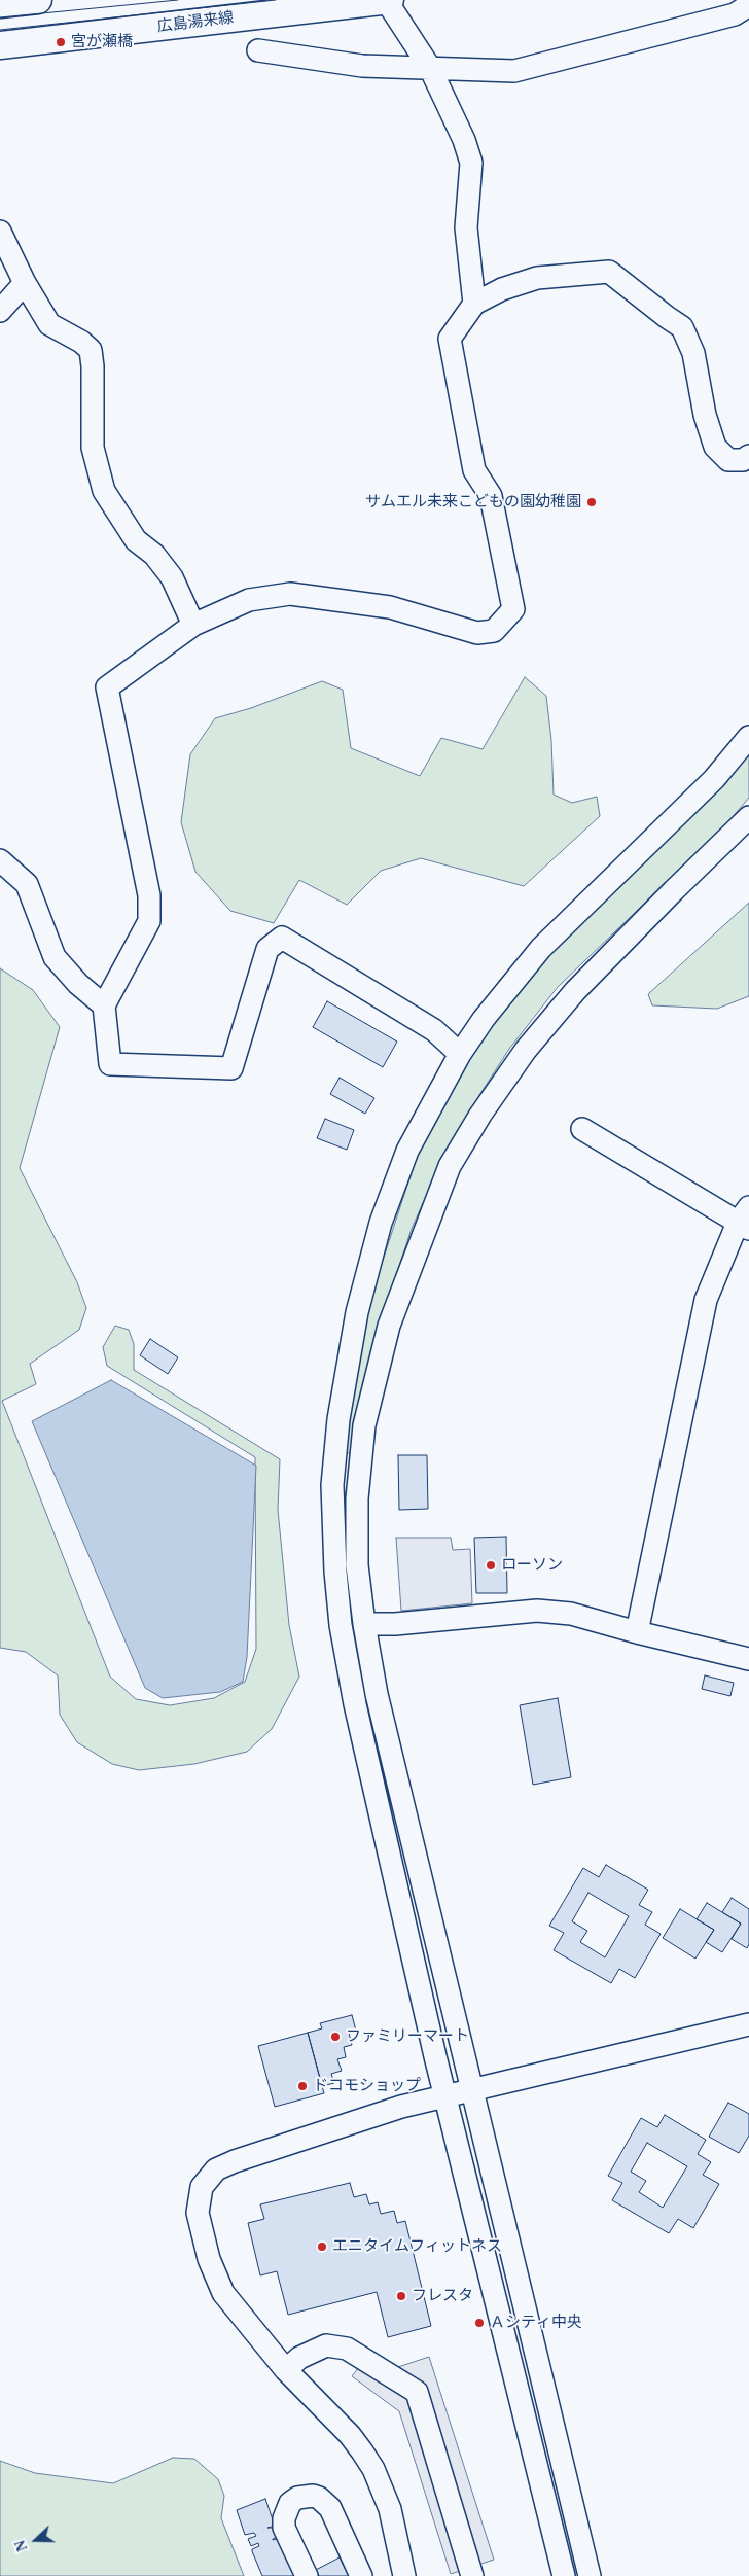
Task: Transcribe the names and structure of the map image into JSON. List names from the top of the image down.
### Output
{
  "streets": {
    "main road": ["広島湯来線"]
  },
  "places": [
    "宮が瀬橋",
    "サムエル未来こどもの園幼稚園",
    "ローソン",
    "ファミリーマート",
    "ドコモショップ",
    "エニタイムフィットネス",
    "フレスタ",
    "Ａシティ中央"
  ],
  "north": "left"
}
